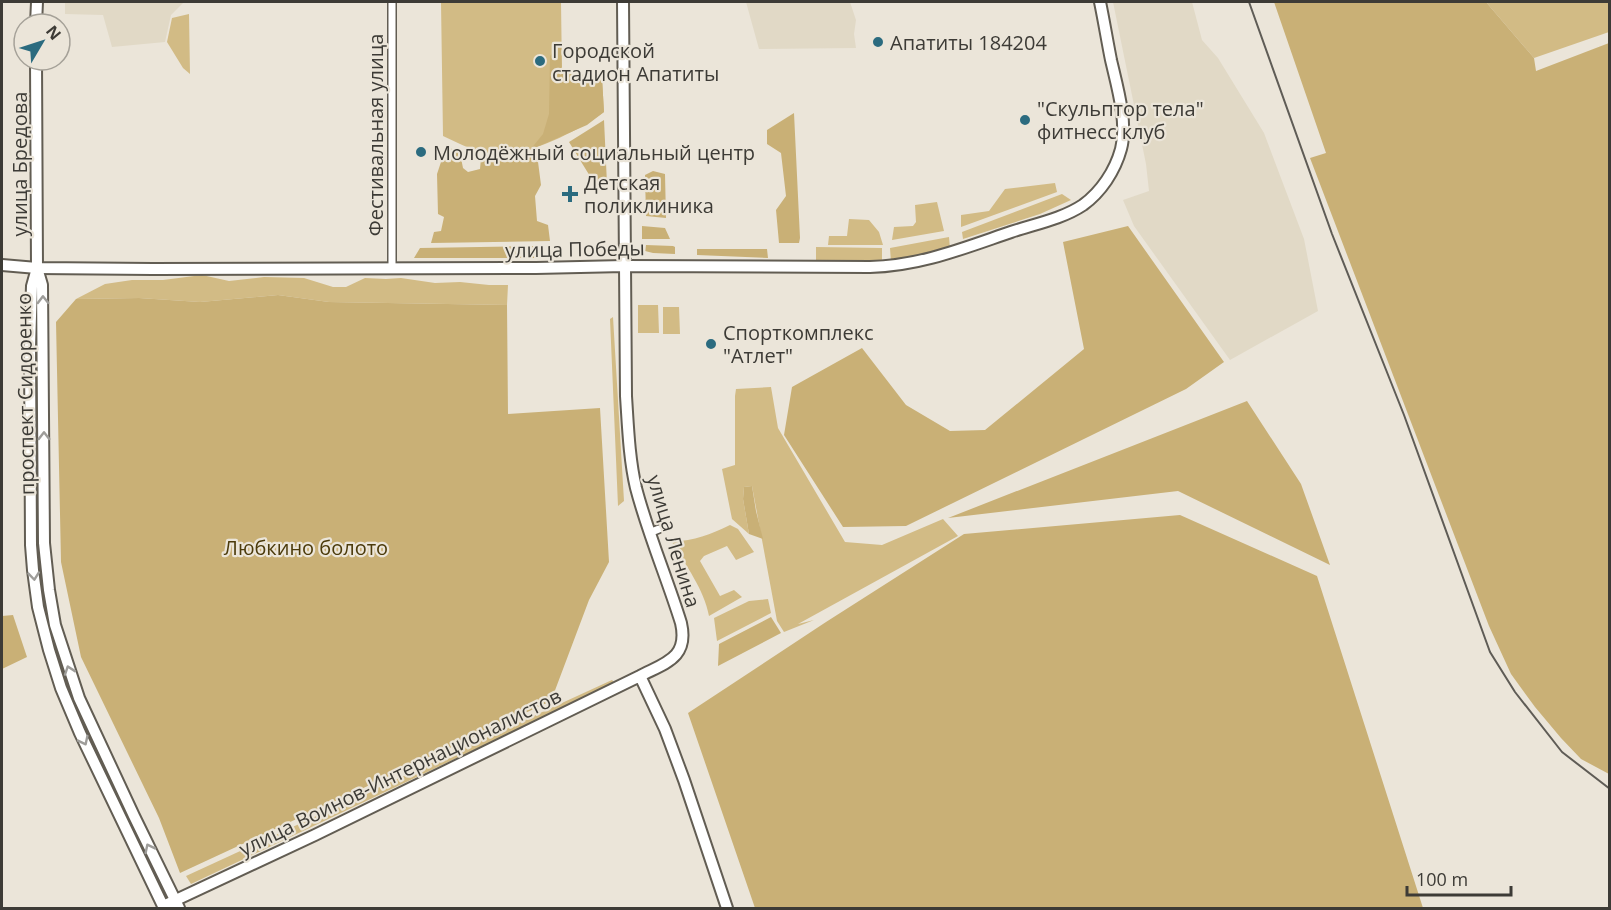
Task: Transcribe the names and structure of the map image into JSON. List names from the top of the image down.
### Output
{
  "streets": {
    "main road": [
      "улица Бредова",
      "улица Победы",
      "проспект Сидоренко",
      "улица Ленина",
      "улица Воинов-Интернационалистов"
    ],
    "street": ["Фестивальная улица"]
  },
  "crossings": [
    ["Фестивальная улица", "улица Победы"],
    ["улица Бредова", "улица Победы"],
    ["улица Бредова", "проспект Сидоренко"],
    ["улица Победы", "проспект Сидоренко"],
    ["улица Победы", "улица Ленина"],
    ["проспект Сидоренко", "улица Воинов-Интернационалистов"],
    ["улица Ленина", "улица Воинов-Интернационалистов"]
  ],
  "parks": ["Любкино болото"],
  "places": {
    "other": [
      "Апатиты 184204",
      "Городской стадион Апатиты",
      "\"Скульптор тела\" фитнесс клуб",
      "Молодёжный социальный центр",
      "Спорткомплекс \"Атлет\""
    ],
    "health": ["Детская поликлиника"]
  },
  "scale_bar": "100 m",
  "north": "top right"
}
